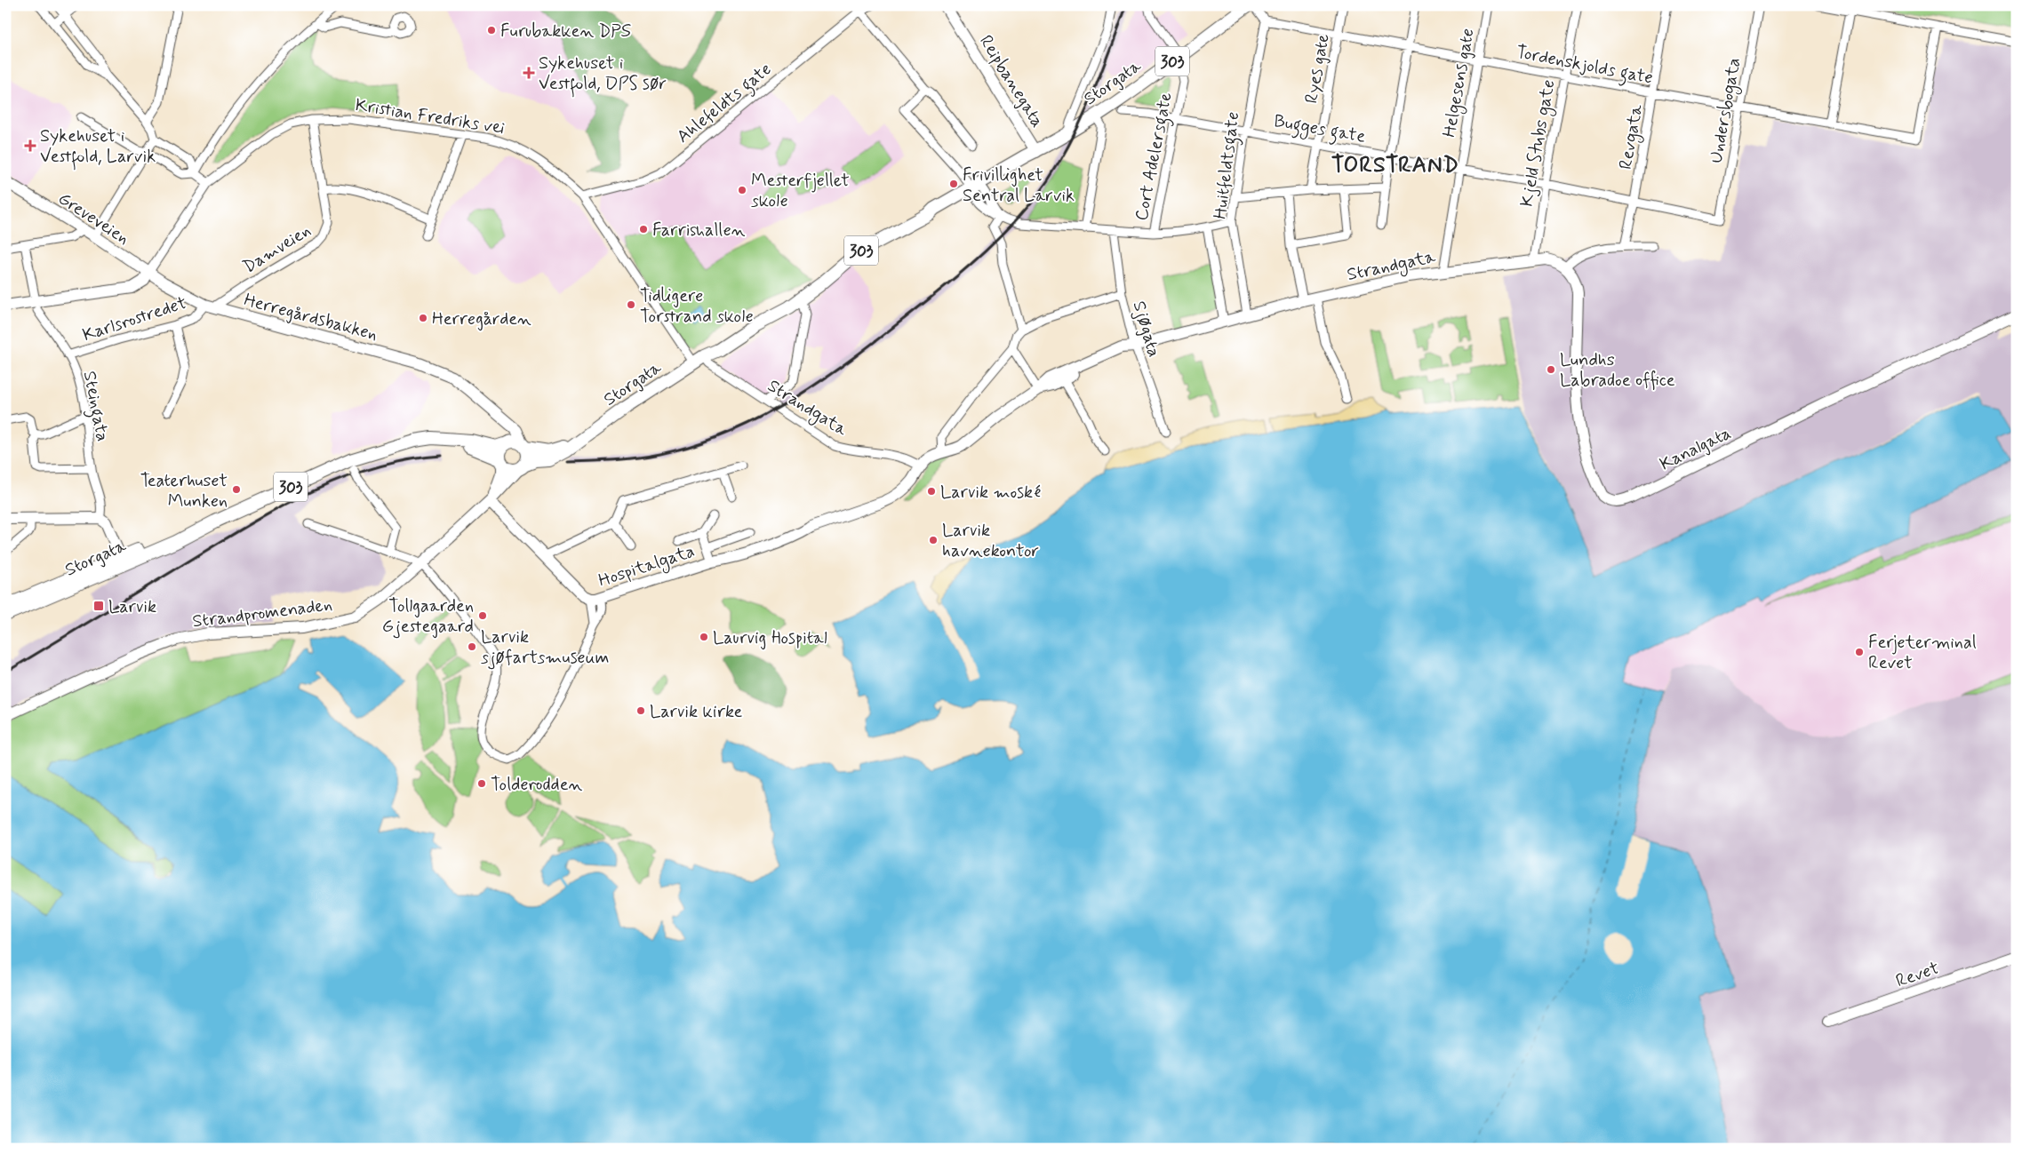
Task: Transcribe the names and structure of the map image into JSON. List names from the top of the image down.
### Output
{
  "streets": {
    "main road": [
      "303",
      "Reipbanegata",
      "Storgata",
      "Greveveien",
      "Strandgata",
      "Herregårdsbakken",
      "Kanalgata",
      "Hospitalgata",
      "Strandpromenaden",
      "Revet"
    ],
    "street": [
      "Tordenskjolds gate",
      "Ryes gate",
      "Helgesens gate",
      "Ahlefeldts gate",
      "Undersbogata",
      "Kristian Fredriks vei",
      "Bugges gate",
      "Revgata",
      "Kjeld Stubs gate",
      "Cort Adelersgate",
      "Huitfeldtsgate",
      "Damveien",
      "Karlsrostredet",
      "Sjøgata",
      "Steingata"
    ]
  },
  "crossings": [
    ["303", "Storgata"],
    ["303", "Herregårdsbakken"],
    ["303", "Strandpromenaden"],
    ["Tordenskjolds gate", "Ryes gate"],
    ["Tordenskjolds gate", "Helgesens gate"],
    ["Tordenskjolds gate", "Undersbogata"],
    ["Tordenskjolds gate", "Revgata"],
    ["Tordenskjolds gate", "Kjeld Stubs gate"],
    ["Tordenskjolds gate", "Huitfeldtsgate"],
    ["Ryes gate", "Bugges gate"],
    ["Reipbanegata", "Storgata"],
    ["Storgata", "Kristian Fredriks vei"],
    ["Storgata", "Cort Adelersgate"],
    ["Storgata", "Strandgata"],
    ["Storgata", "Herregårdsbakken"],
    ["Storgata", "Strandpromenaden"],
    ["Helgesens gate", "Bugges gate"],
    ["Helgesens gate", "Strandgata"],
    ["Ahlefeldts gate", "Kristian Fredriks vei"],
    ["Undersbogata", "Bugges gate"],
    ["Kristian Fredriks vei", "Greveveien"],
    ["Kristian Fredriks vei", "Damveien"],
    ["Kristian Fredriks vei", "Strandgata"],
    ["Bugges gate", "Revgata"],
    ["Bugges gate", "Kjeld Stubs gate"],
    ["Bugges gate", "Cort Adelersgate"],
    ["Bugges gate", "Huitfeldtsgate"],
    ["Kjeld Stubs gate", "Strandgata"],
    ["Huitfeldtsgate", "Strandgata"],
    ["Greveveien", "Herregårdsbakken"],
    ["Damveien", "Herregårdsbakken"],
    ["Damveien", "Karlsrostredet"],
    ["Strandgata", "Sjøgata"],
    ["Strandgata", "Kanalgata"],
    ["Strandgata", "Hospitalgata"],
    ["Herregårdsbakken", "Karlsrostredet"],
    ["Herregårdsbakken", "Strandpromenaden"],
    ["Karlsrostredet", "Steingata"]
  ],
  "districts": ["TORSTRAND"],
  "places": {
    "other": [
      "Furubakken DPS",
      "Frivillighet Sentral Larvik",
      "Mesterfjellet skole",
      "Farrishallen",
      "Tidligere Torstrand skole",
      "Herregården",
      "Lundhs Labradoe office",
      "Teaterhuset Munken",
      "Larvik moské",
      "Larvik havnekontor",
      "Tollgaarden Gjestegaard",
      "Laurvig Hospital",
      "Larvik sjøfartsmuseum",
      "Ferjeterminal Revet",
      "Larvik kirke",
      "Tolderodden"
    ],
    "health": ["Sykehuset i Vestfold, DPS sør", "Sykehuset i Vestfold, Larvik"],
    "transit": ["Larvik"]
  }
}
